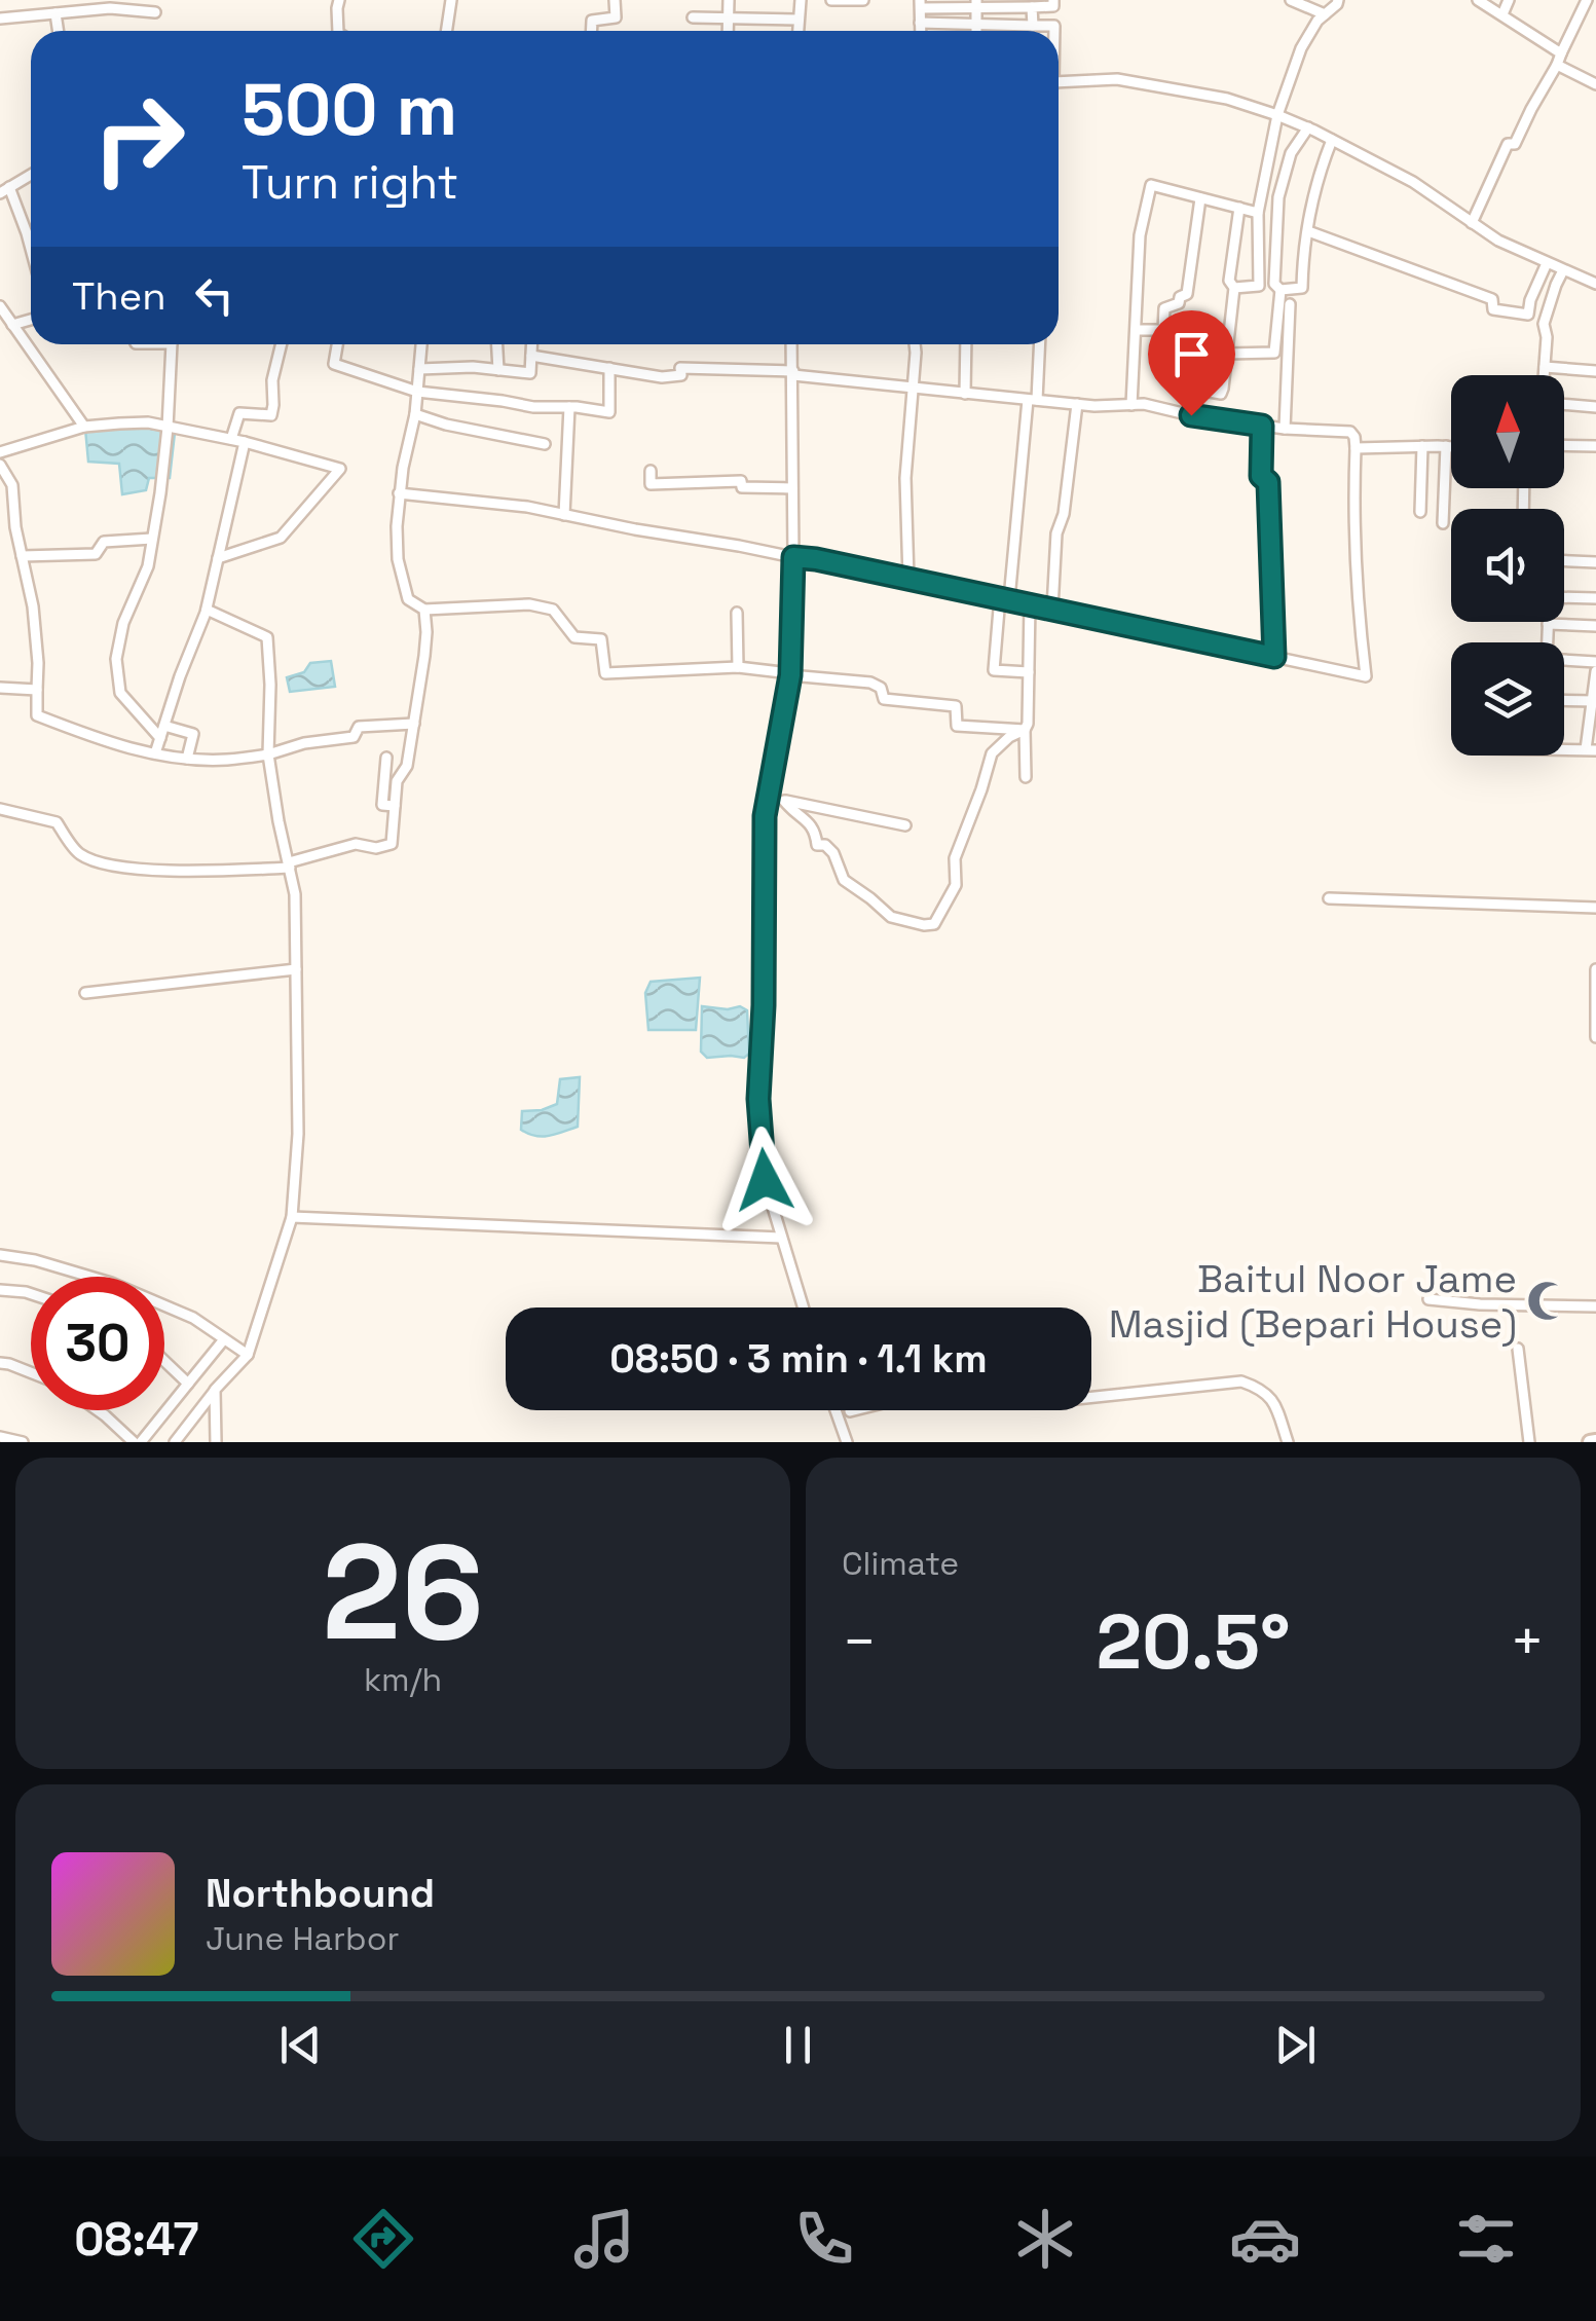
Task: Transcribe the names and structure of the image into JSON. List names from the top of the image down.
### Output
{
  "places": {
    "mosque": ["Baitul Noor Jame Masjid (Bepari House)"]
  },
  "north": "top",
  "page": {
    "turn": ["500 m", "Turn right"],
    "then": "Then",
    "limit": "30",
    "trip": "08:50 · 3 min · 1.1 km",
    "tile": [
      ["26", "km/h"],
      "Climate"
    ],
    "heat": ["−", "20.5°", "+"],
    "song": ["Northbound", "June Harbor"],
    "tabs": "08:47"
  }
}
